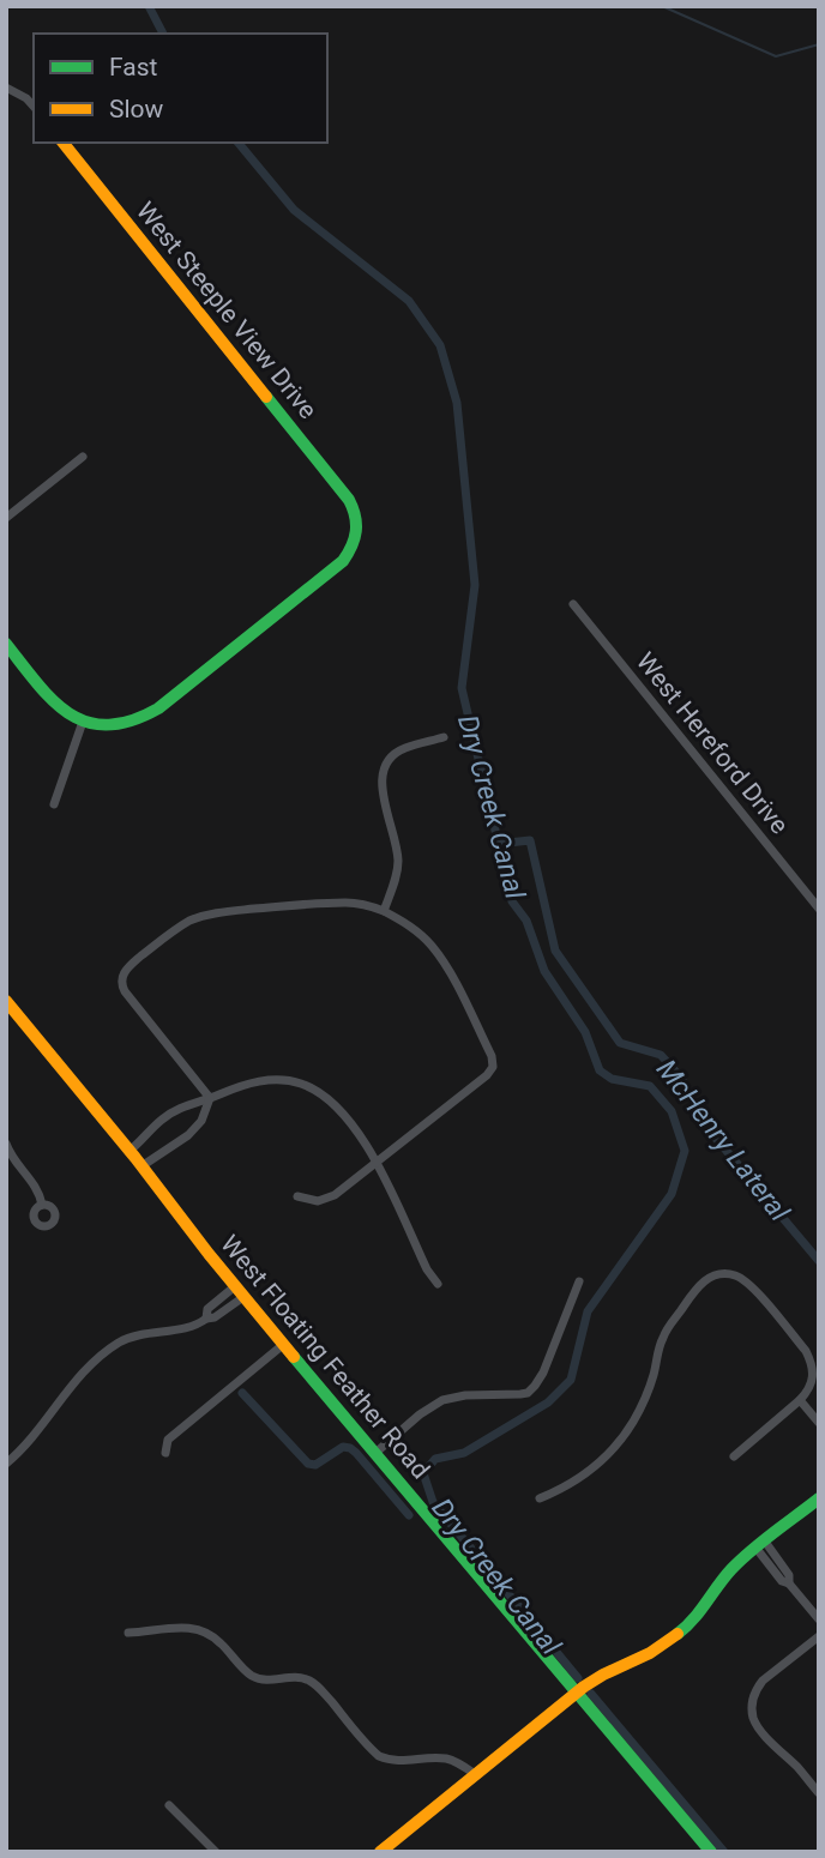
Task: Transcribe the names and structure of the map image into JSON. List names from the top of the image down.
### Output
{
  "streets": {
    "street": ["West Steeple View Drive", "West Hereford Drive", "West Floating Feather Road"]
  },
  "water": ["Dry Creek Canal", "McHenry Lateral"],
  "legend": ["Fast", "Slow"]
}
